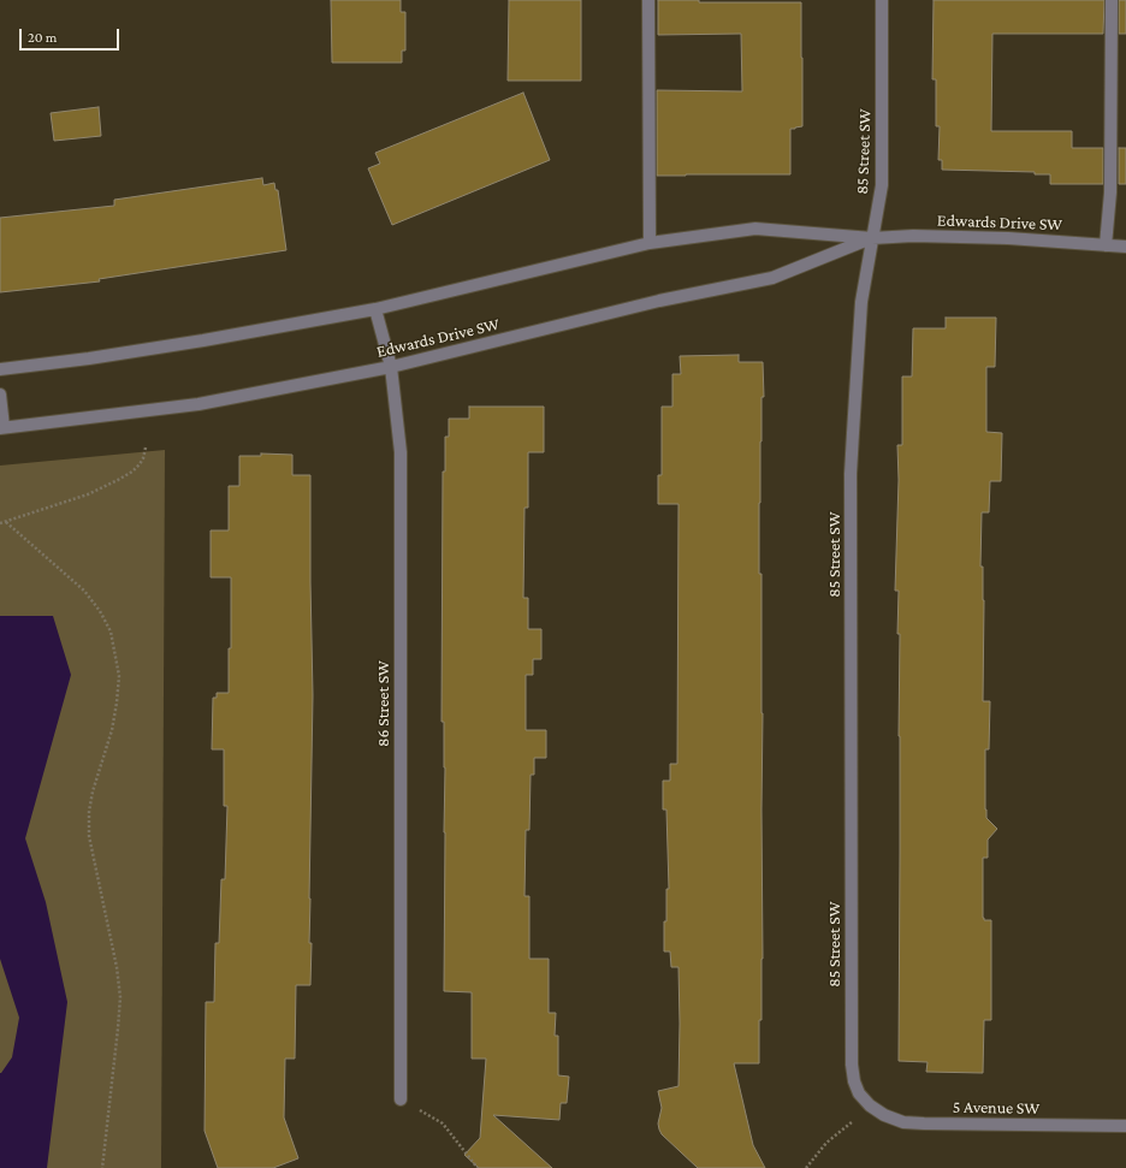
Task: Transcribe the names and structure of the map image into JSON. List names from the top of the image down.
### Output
{
  "streets": {
    "street": [
      "85 Street SW",
      "Edwards Drive SW",
      "86 Street SW",
      "5 Avenue SW"
    ]
  },
  "crossings": [
    ["85 Street SW", "Edwards Drive SW"],
    ["85 Street SW", "5 Avenue SW"],
    ["Edwards Drive SW", "86 Street SW"]
  ],
  "scale_bar": "20 m"
}
